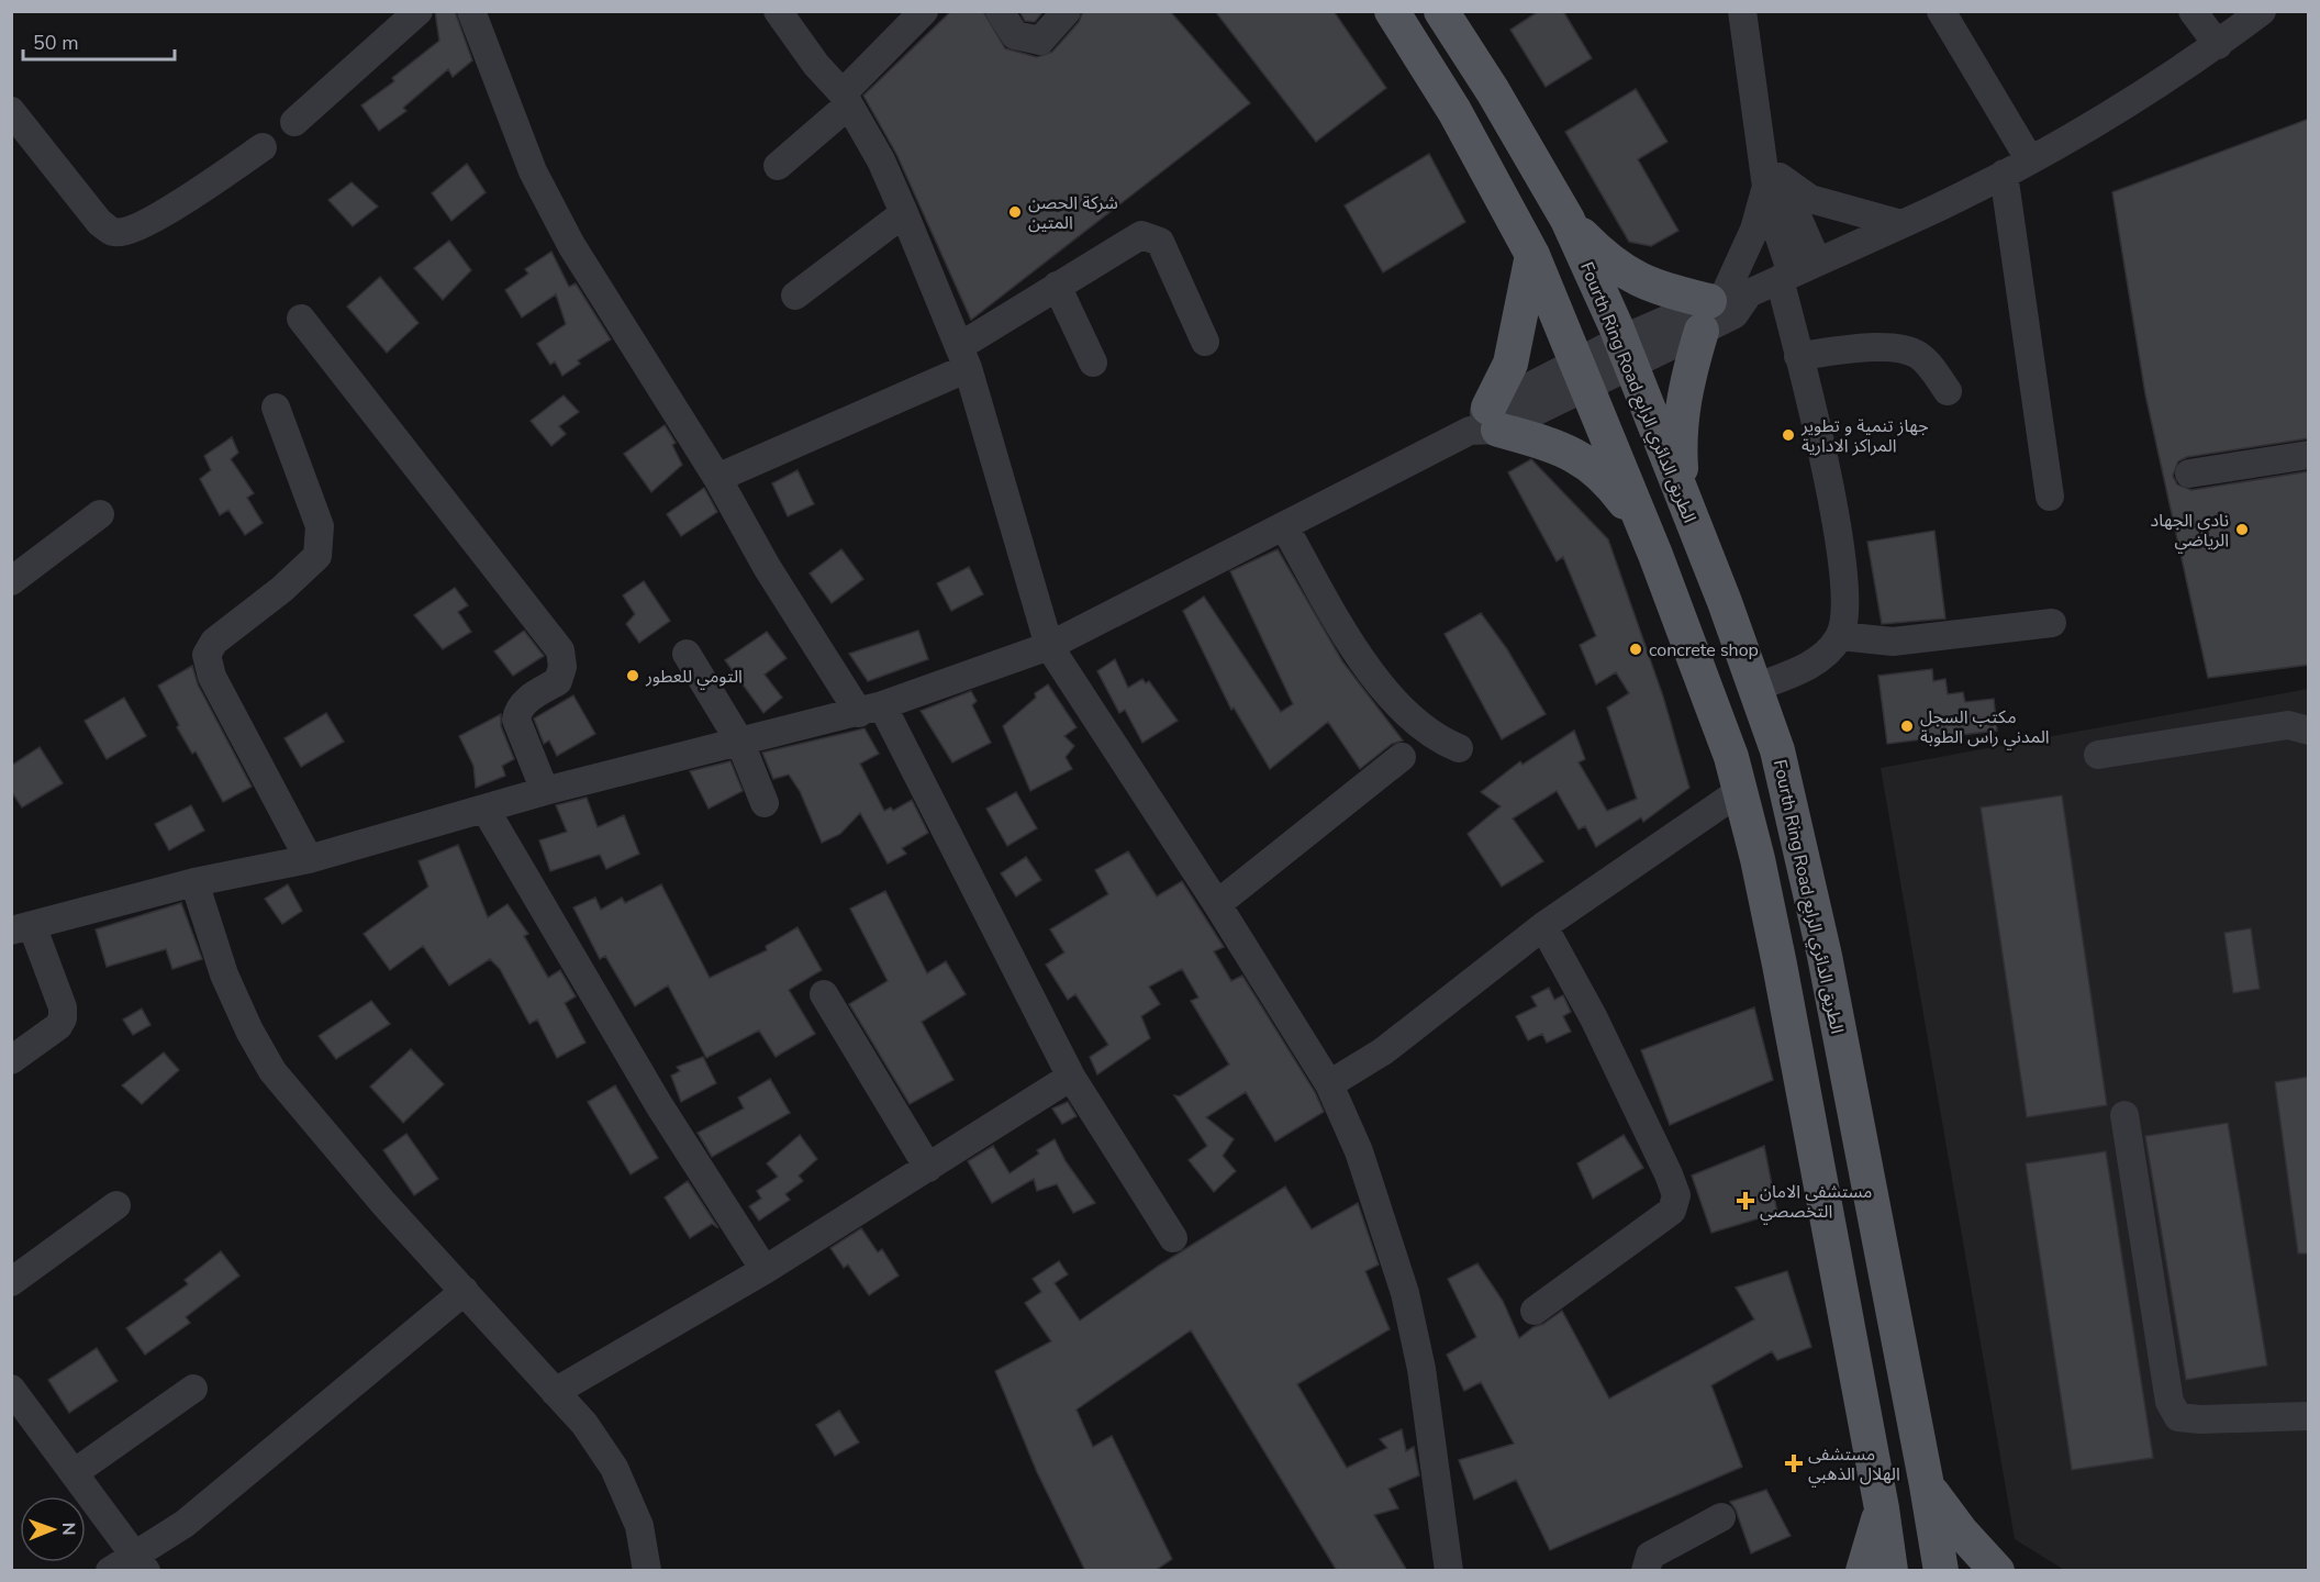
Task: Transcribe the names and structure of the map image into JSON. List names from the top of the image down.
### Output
{
  "streets": {
    "main road": ["Fourth Ring Road الطريق الدائري الرابع"]
  },
  "places": {
    "other": [
      "شركة الحصن المتين",
      "جهاز تنمية و تطوير المراكز الادارية",
      "نادي الجهاد الرياضي",
      "concrete shop",
      "التومي للعطور",
      "مكتب السجل المدني راس الطوبة"
    ],
    "health": ["مستشفى الامان التخصصي", "مستشفى الهلال الذهبي"]
  },
  "scale_bar": "50 m",
  "north": "right"
}
